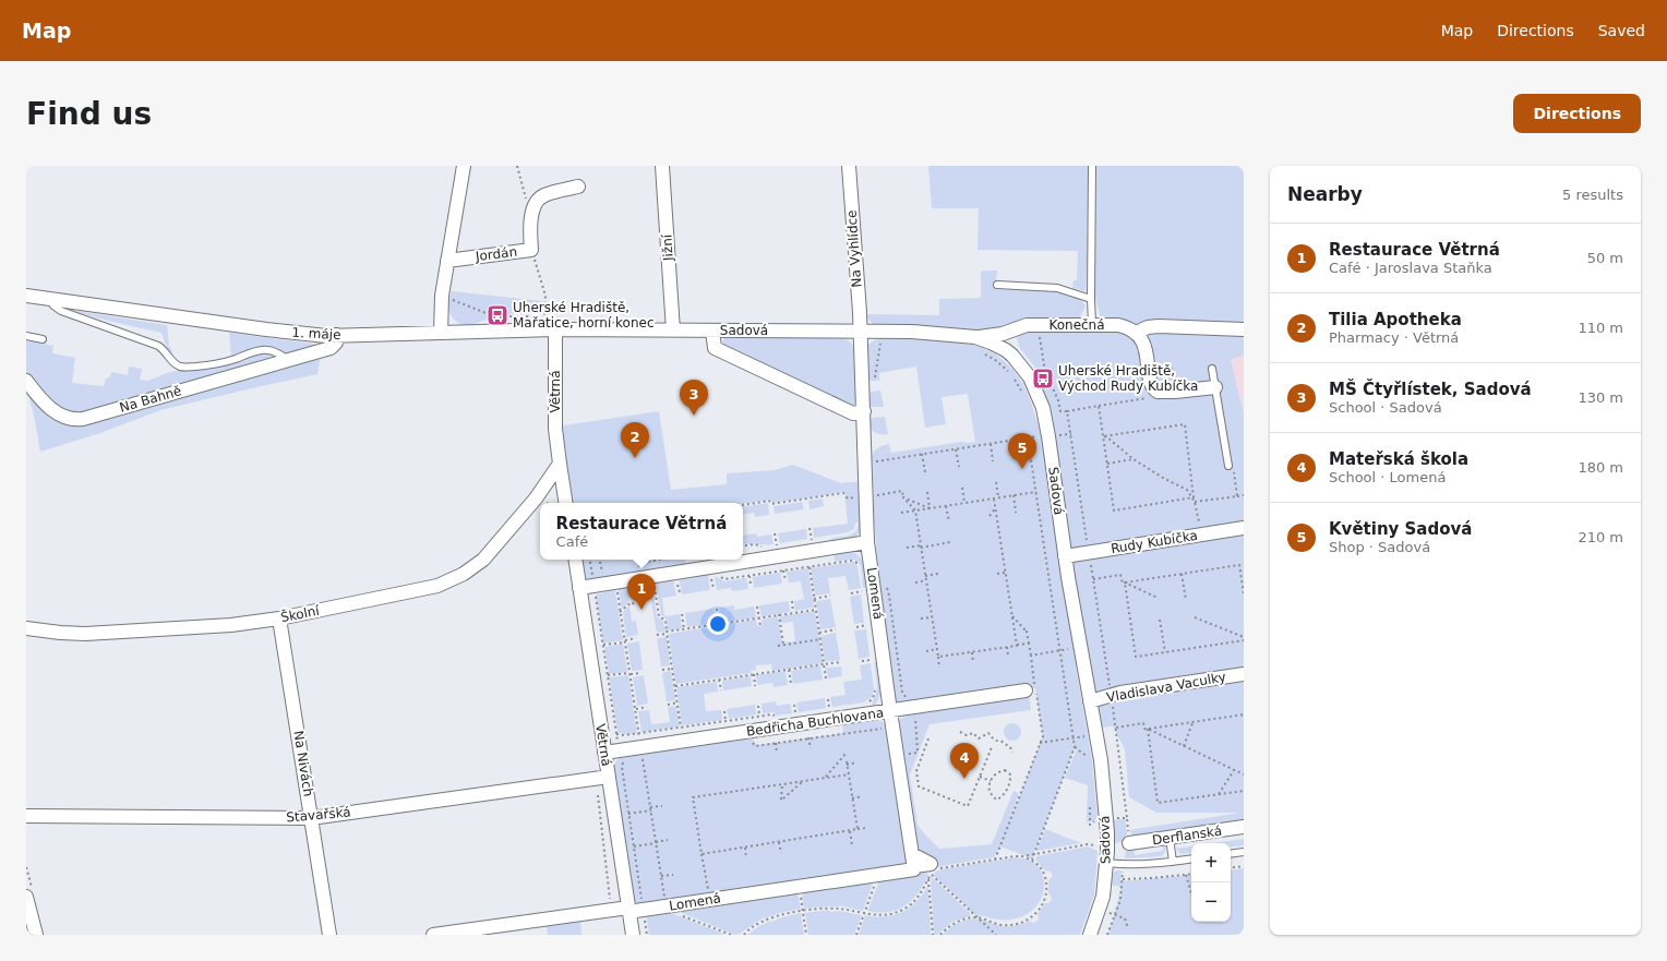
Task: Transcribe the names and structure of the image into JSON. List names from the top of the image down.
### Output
{
  "streets": {
    "street": [
      "Jižní",
      "Na Vyhlídce",
      "Jordán",
      "Konečná",
      "Sadová",
      "1. máje",
      "Větrná",
      "Na Bahně",
      "Rudy Kubíčka",
      "Lomená",
      "Školní",
      "Vladislava Vaculky",
      "Bedřicha Buchlovana",
      "Na Nivách",
      "Stavařská",
      "Derflanská"
    ]
  },
  "crossings": [
    ["Jižní", "Sadová"],
    ["Na Vyhlídce", "Sadová"],
    ["Na Vyhlídce", "Lomená"],
    ["Konečná", "Sadová"],
    ["Sadová", "1. máje"],
    ["Sadová", "Větrná"],
    ["Sadová", "Rudy Kubíčka"],
    ["Sadová", "Lomená"],
    ["Sadová", "Vladislava Vaculky"],
    ["1. máje", "Na Bahně"],
    ["Větrná", "Lomená"],
    ["Větrná", "Školní"],
    ["Větrná", "Bedřicha Buchlovana"],
    ["Větrná", "Stavařská"],
    ["Lomená", "Bedřicha Buchlovana"],
    ["Školní", "Na Nivách"],
    ["Na Nivách", "Stavařská"]
  ],
  "places": {
    "bus stop": ["Uherské Hradiště, Mařatice, horní konec", "Uherské Hradiště, Východ Rudy Kubíčka"]
  },
  "page": {
    "header": "Map",
    "nav": ["Map", "Directions", "Saved"],
    "buttons": "Directions",
    "title": "Find us",
    "heading": ["Nearby", "5 results"],
    "list": [
      {
        "mark": "1",
        "name": "Restaurace Větrná",
        "note": "Café · Jaroslava Staňka",
        "value": "50 m"
      },
      {
        "mark": "2",
        "name": "Tilia Apotheka",
        "note": "Pharmacy · Větrná",
        "value": "110 m"
      },
      {
        "mark": "3",
        "name": "MŠ Čtyřlístek, Sadová",
        "note": "School · Sadová",
        "value": "130 m"
      },
      {
        "mark": "4",
        "name": "Mateřská škola",
        "note": "School · Lomená",
        "value": "180 m"
      },
      {
        "mark": "5",
        "name": "Květiny Sadová",
        "note": "Shop · Sadová",
        "value": "210 m"
      }
    ],
    "pins": [
      "3",
      "2",
      "5",
      "1",
      "4"
    ],
    "popup": ["Restaurace Větrná", "Café"],
    "map_buttons": ["+", "−"]
  }
}
